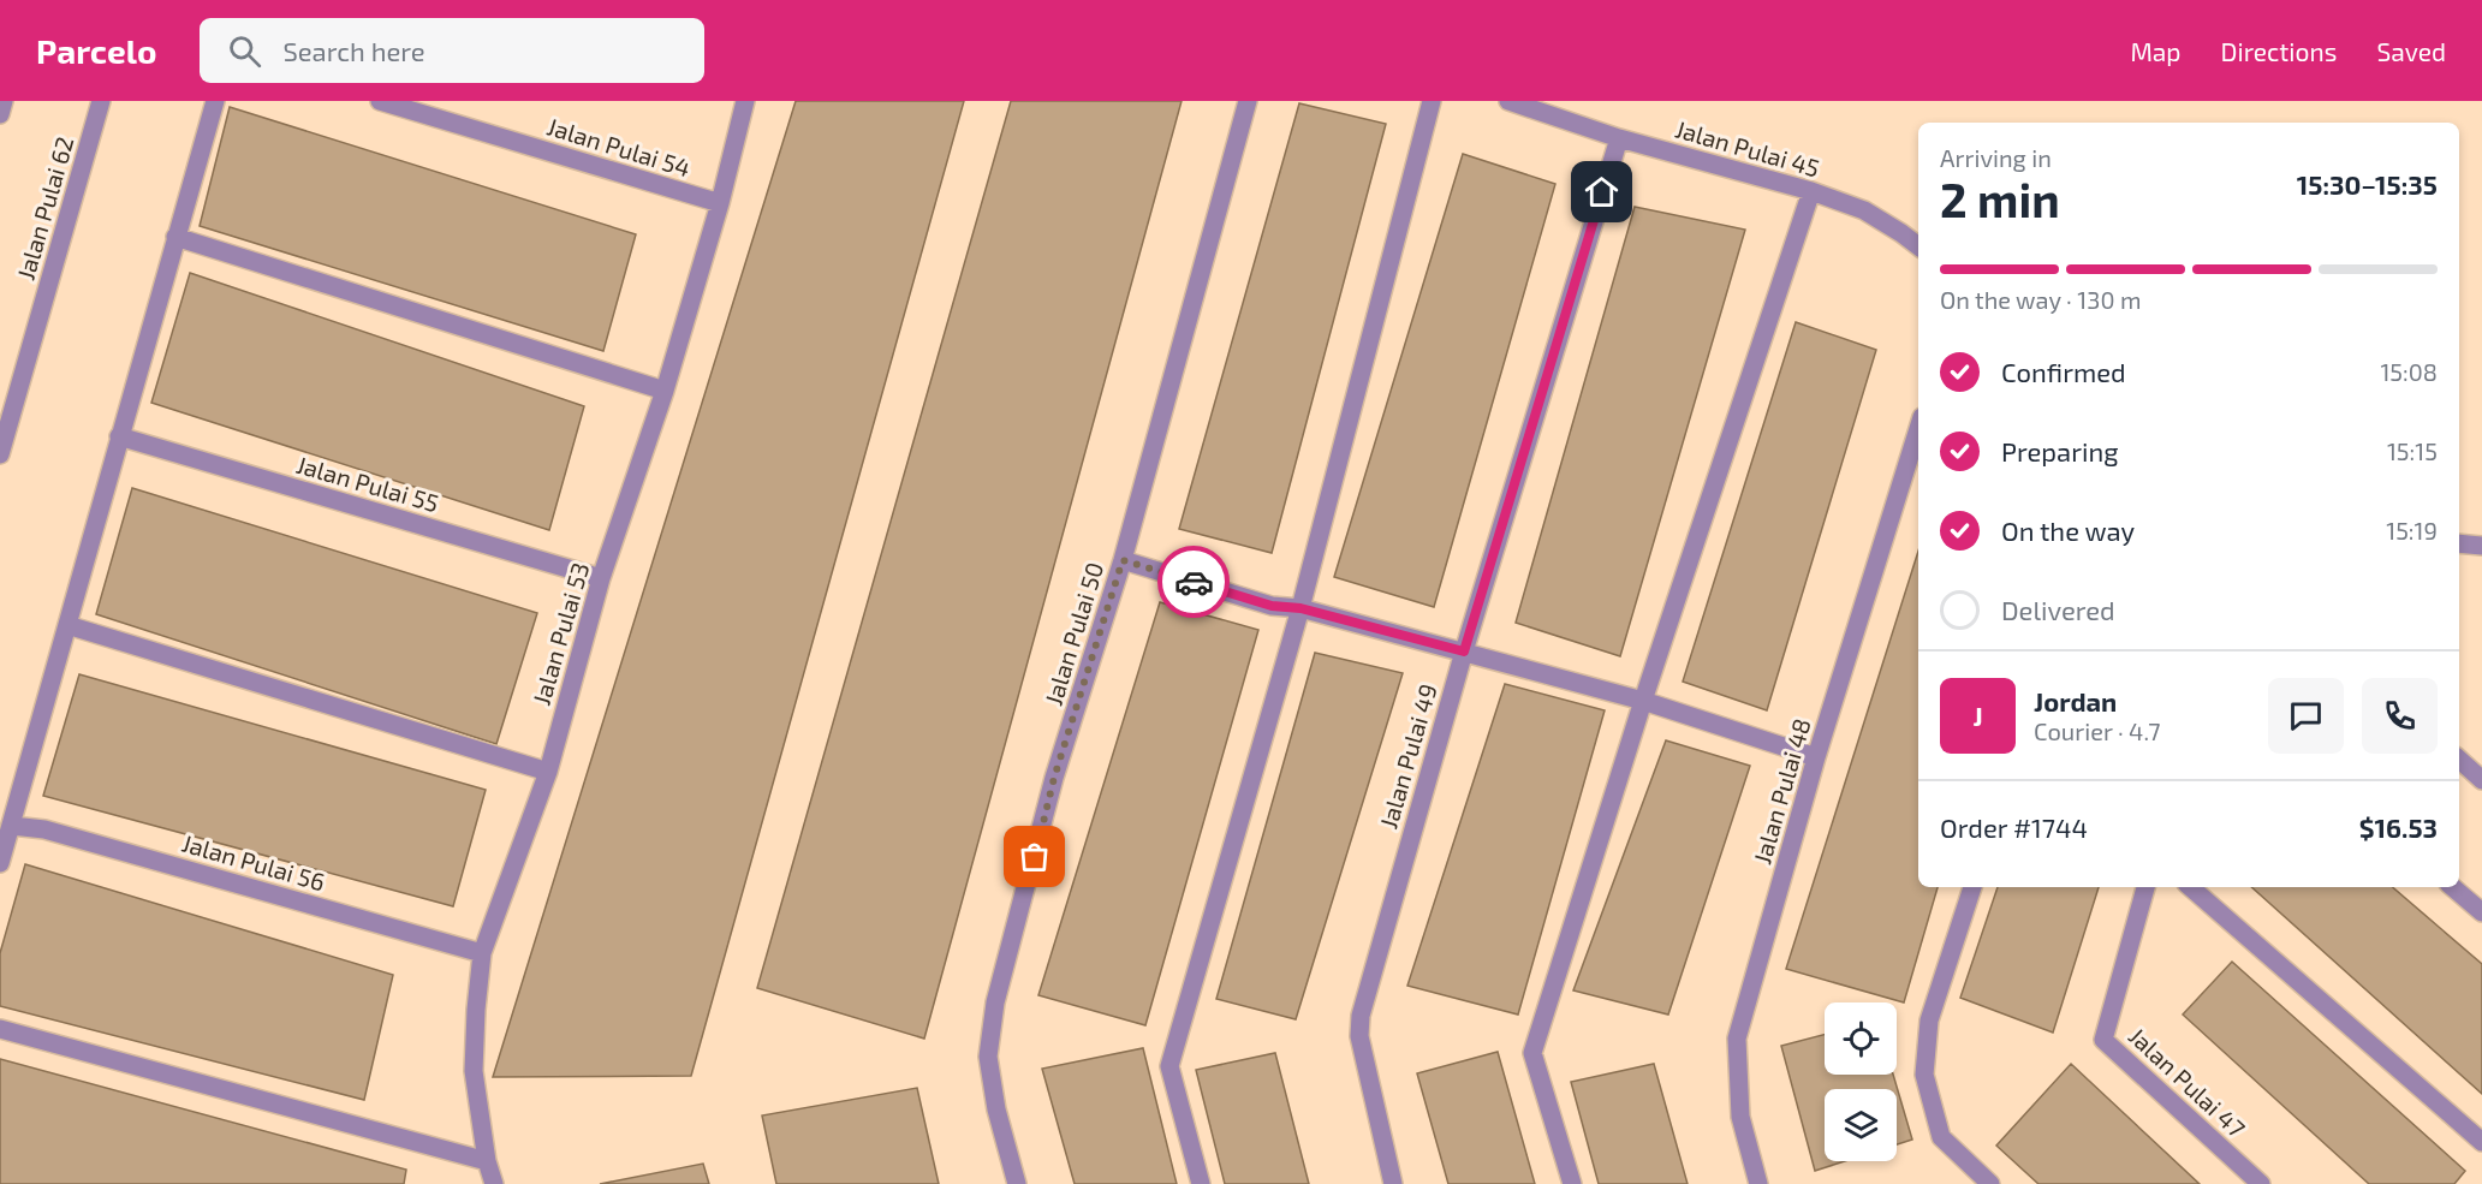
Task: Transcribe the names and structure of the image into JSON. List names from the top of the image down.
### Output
{
  "streets": {
    "street": [
      "Jalan Pulai 54",
      "Jalan Pulai 45",
      "Jalan Pulai 62",
      "Jalan Pulai 55",
      "Jalan Pulai 53",
      "Jalan Pulai 50",
      "Jalan Pulai 49",
      "Jalan Pulai 48",
      "Jalan Pulai 56",
      "Jalan Pulai 47"
    ]
  },
  "crossings": [
    ["Jalan Pulai 54", "Jalan Pulai 53"],
    ["Jalan Pulai 45", "Jalan Pulai 49"],
    ["Jalan Pulai 55", "Jalan Pulai 53"],
    ["Jalan Pulai 53", "Jalan Pulai 56"]
  ],
  "page": {
    "header": "Parcelo",
    "search": "Search here",
    "nav": ["Map", "Directions", "Saved"],
    "heading": ["2 min", "Arriving in", "15:30–15:35"],
    "panel": [
      "Jordan",
      "Courier · 4.7",
      "Order #1744",
      "$16.53"
    ],
    "bar": "On the way · 130 m",
    "list": [
      ["Confirmed", "15:08"],
      ["Preparing", "15:15"],
      ["On the way", "15:19"],
      "Delivered"
    ],
    "round": "J"
  }
}
